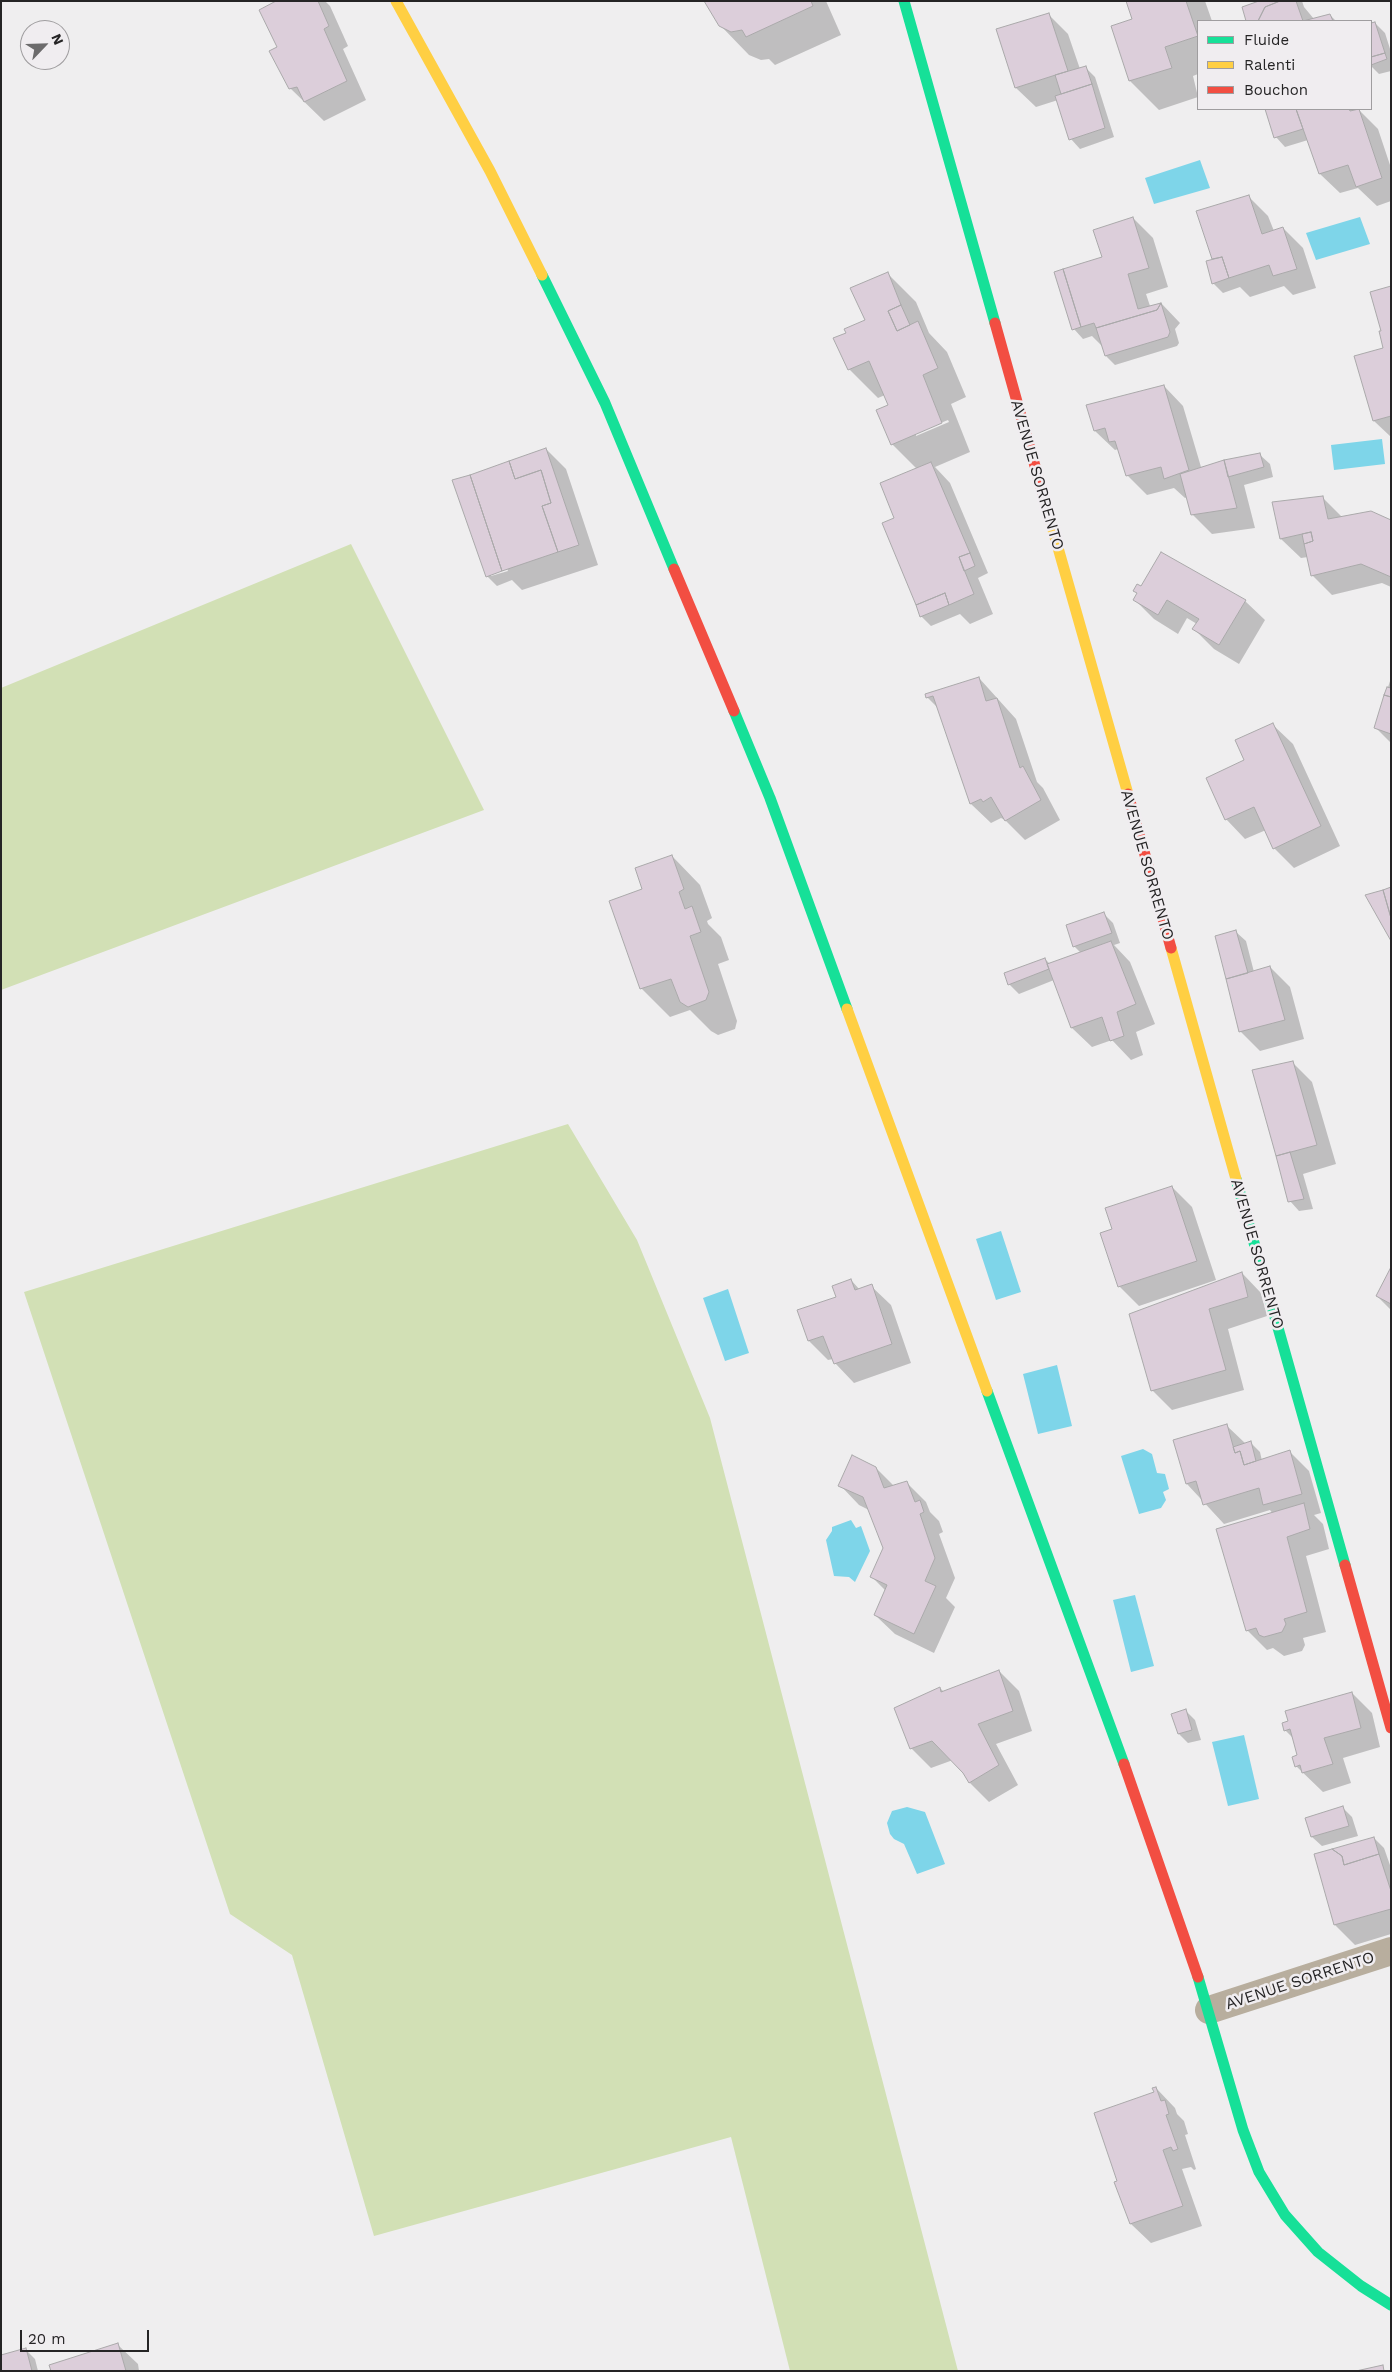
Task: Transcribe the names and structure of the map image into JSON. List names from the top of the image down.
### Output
{
  "streets": {
    "street": ["AVENUE SORRENTO"]
  },
  "legend": ["Fluide", "Ralenti", "Bouchon"],
  "scale_bar": "20 m",
  "north": "top right"
}
